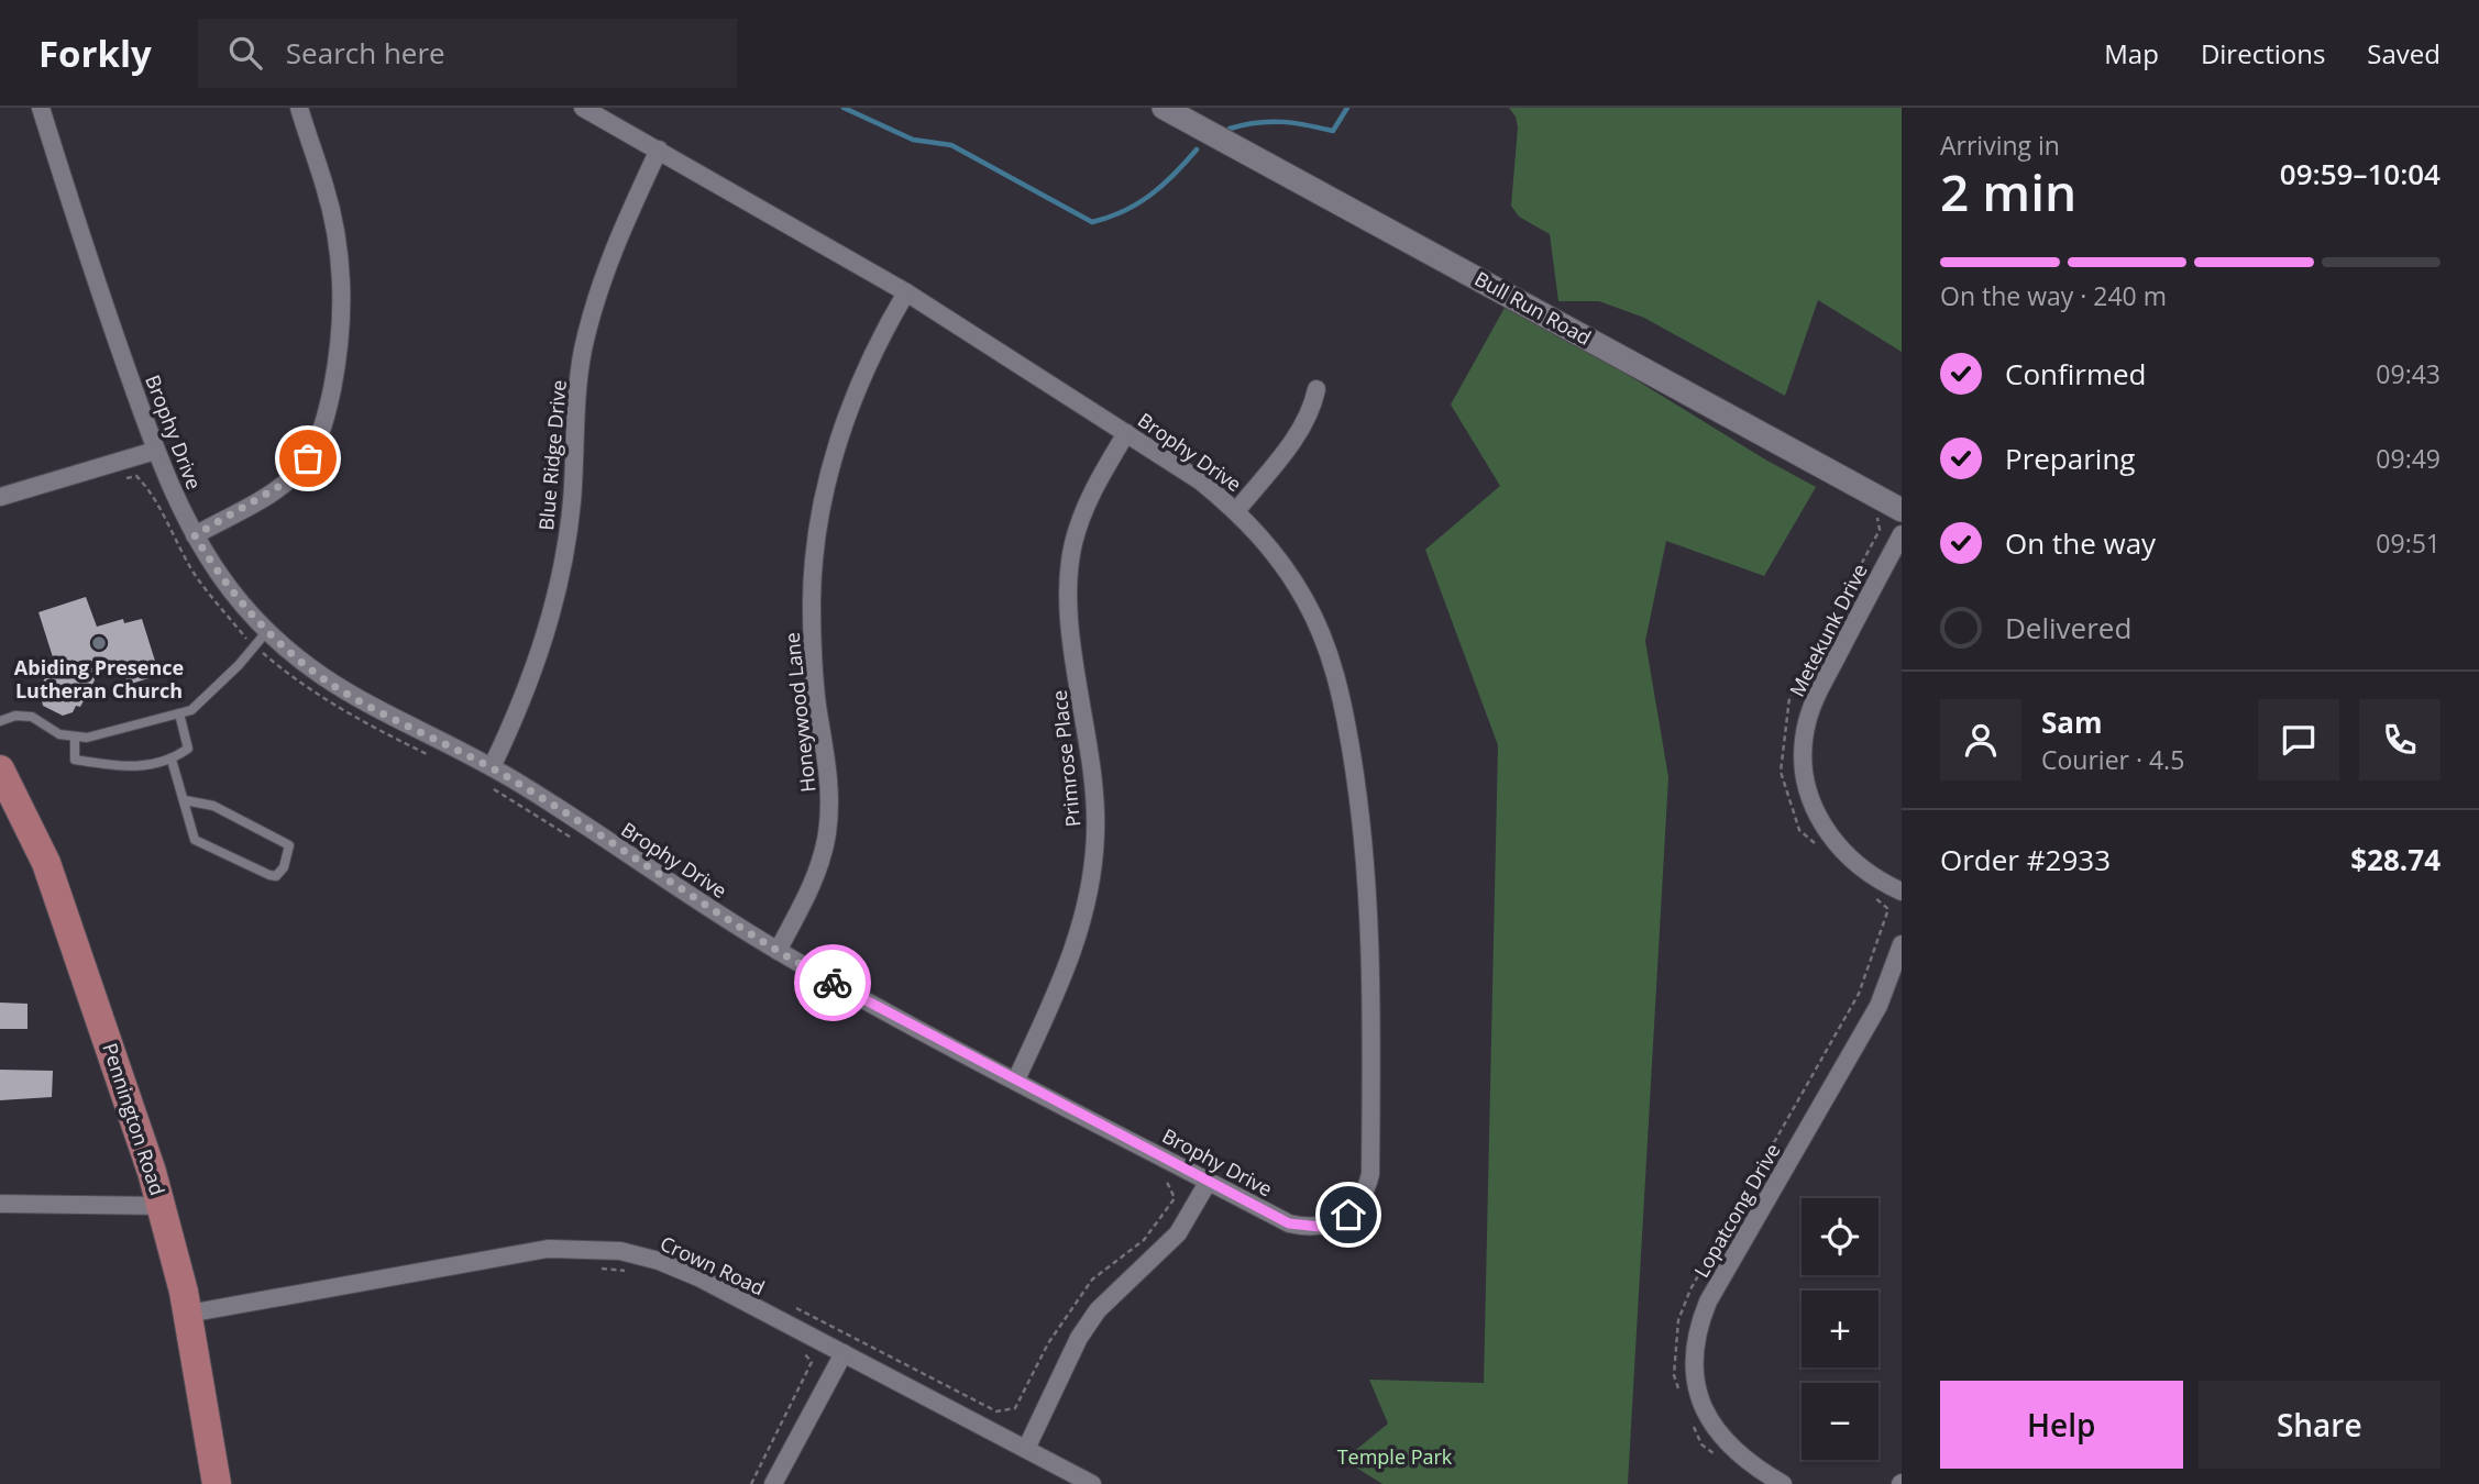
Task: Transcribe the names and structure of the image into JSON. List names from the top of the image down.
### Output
{
  "streets": {
    "main road": ["Pennington Road"],
    "street": [
      "Bull Run Road",
      "Brophy Drive",
      "Blue Ridge Drive",
      "Metekunk Drive",
      "Honeywood Lane",
      "Primrose Place",
      "Lopatcong Drive",
      "Crown Road"
    ]
  },
  "crossings": [
    ["Brophy Drive", "Blue Ridge Drive"],
    ["Brophy Drive", "Honeywood Lane"],
    ["Brophy Drive", "Primrose Place"],
    ["Pennington Road", "Crown Road"]
  ],
  "parks": ["Temple Park"],
  "places": ["Abiding Presence Lutheran Church"],
  "page": {
    "header": "Forkly",
    "search": "Search here",
    "nav": ["Map", "Directions", "Saved"],
    "heading": ["2 min", "Arriving in", "09:59–10:04"],
    "panel": [
      "Sam",
      "Courier · 4.5",
      "Order #2933",
      "$28.74"
    ],
    "bar": "On the way · 240 m",
    "list": [
      ["Confirmed", "09:43"],
      ["Preparing", "09:49"],
      ["On the way", "09:51"],
      "Delivered"
    ],
    "map_buttons": ["+", "−"],
    "buttons": ["Help", "Share"]
  }
}
